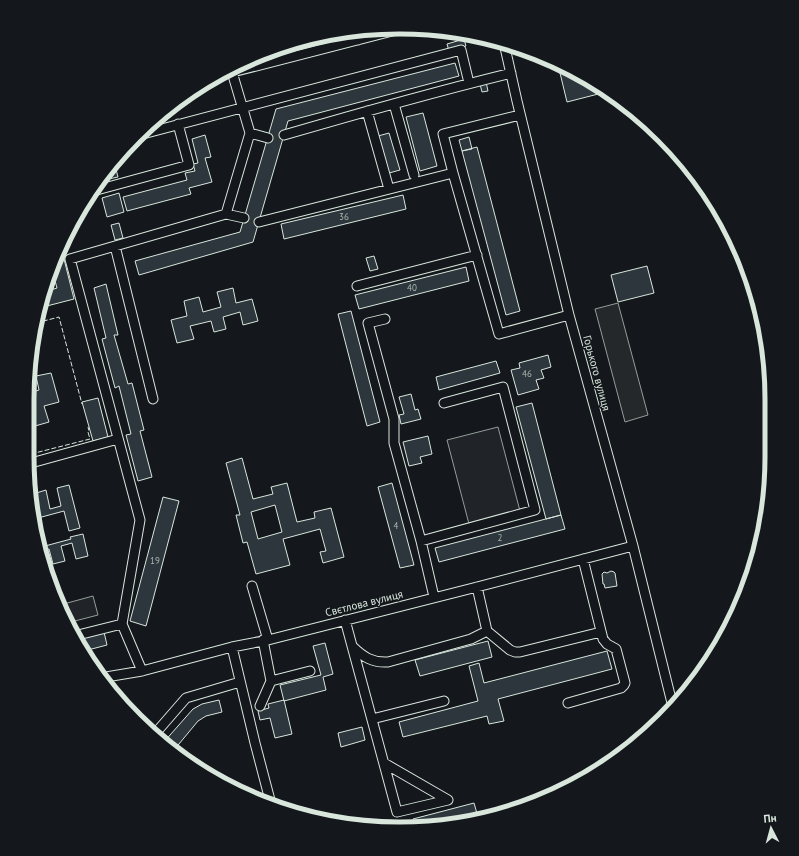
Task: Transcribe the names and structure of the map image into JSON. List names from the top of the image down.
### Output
{
  "streets": {
    "street": ["Горького вулиця", "Свєтлова вулиця"]
  },
  "crossings": [
    ["Горького вулиця", "Свєтлова вулиця"]
  ],
  "house_numbers": [
    "36",
    "40",
    "46",
    "4",
    "2",
    "19"
  ],
  "north": "top"
}
